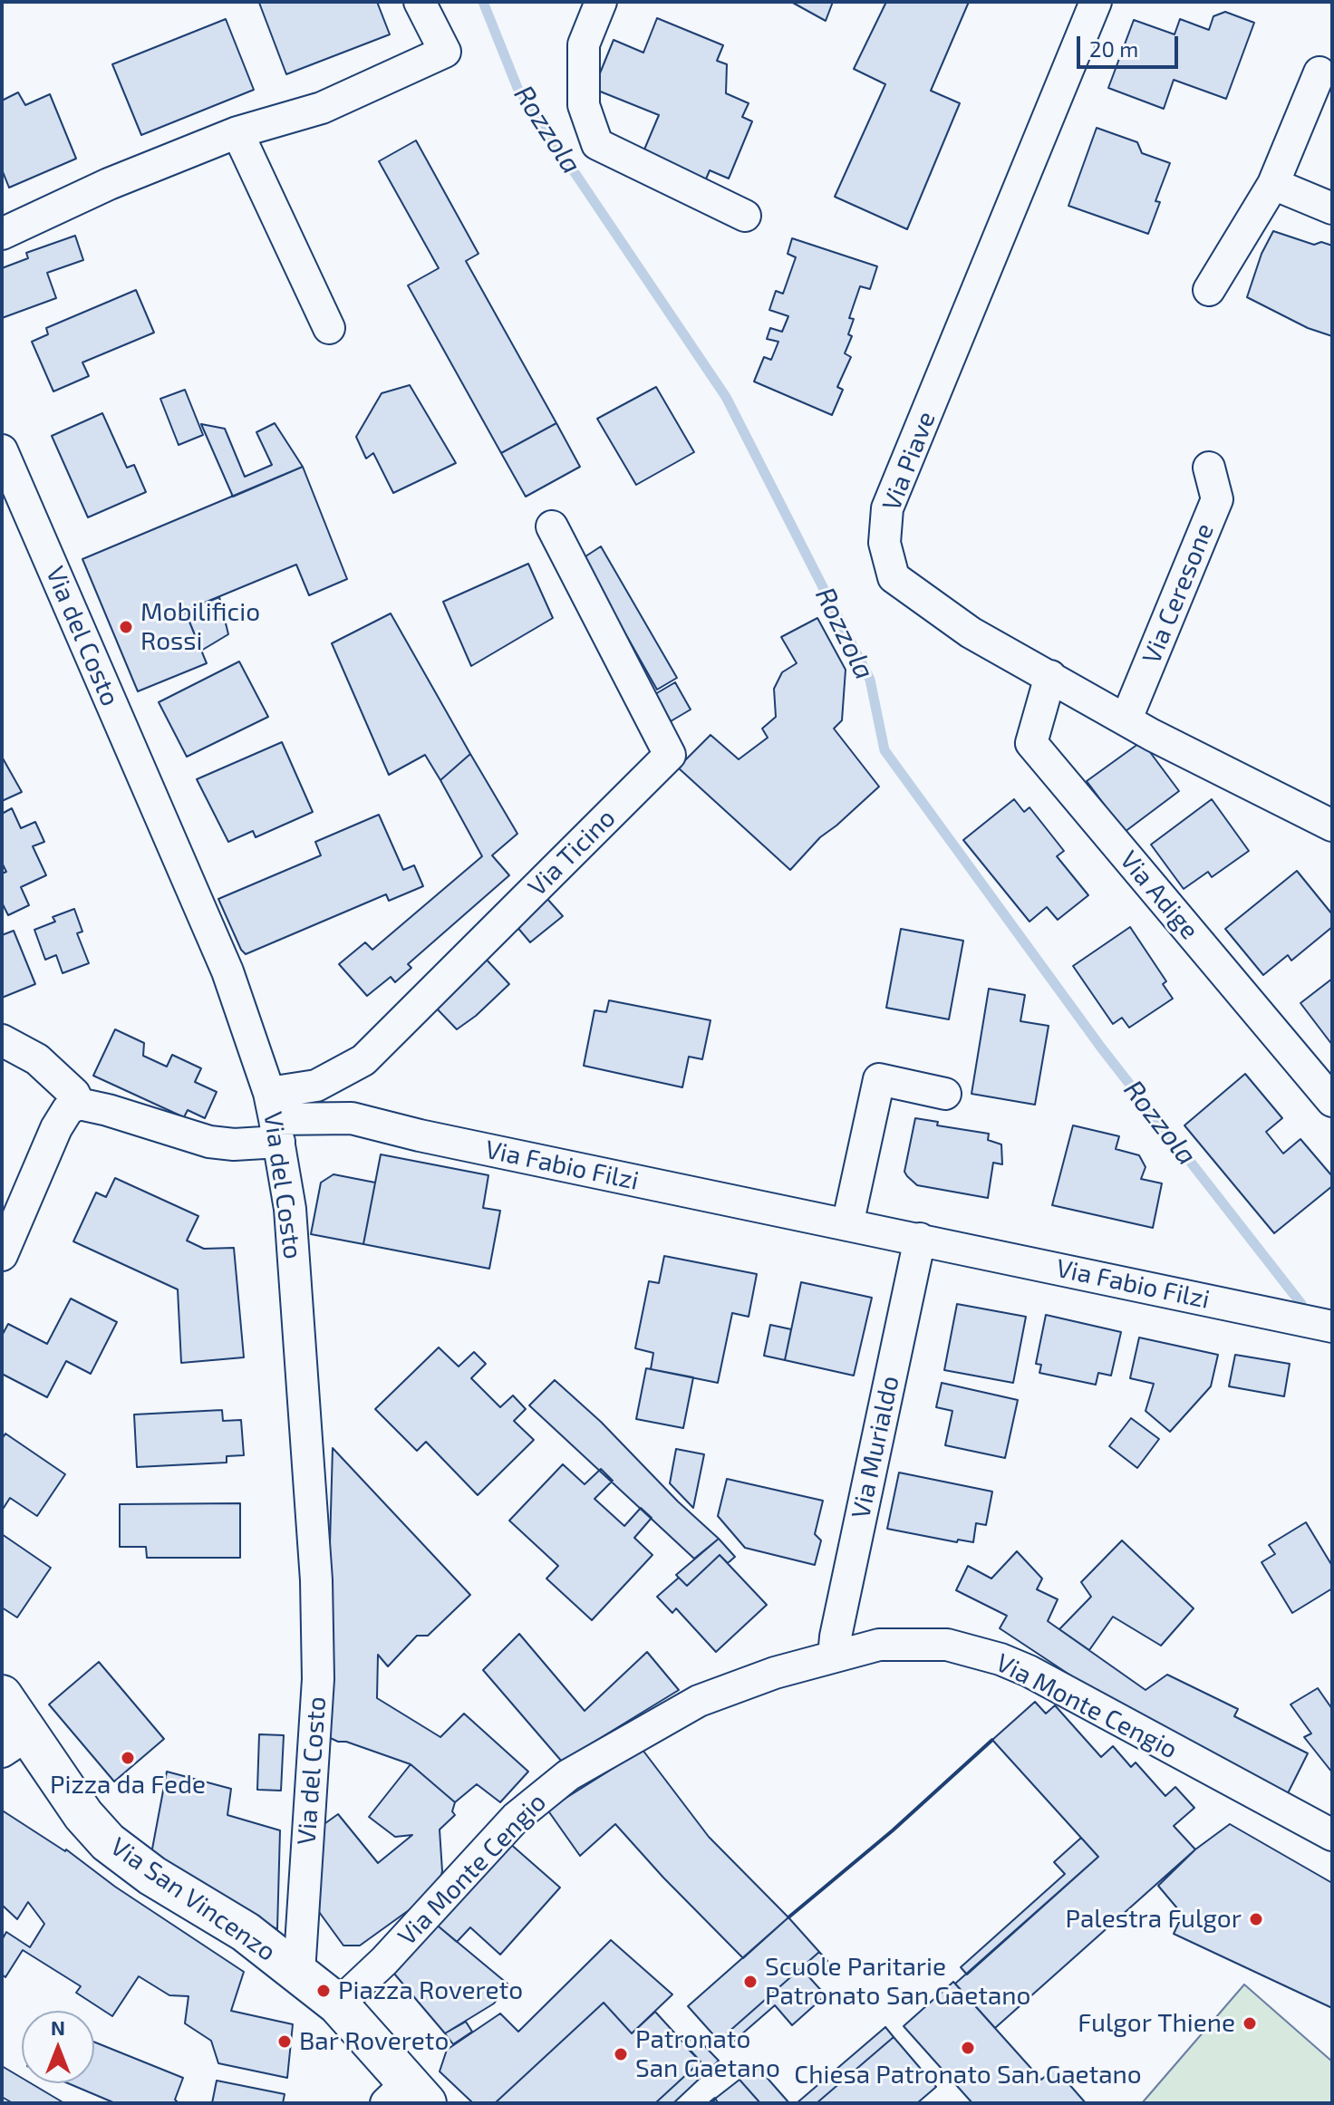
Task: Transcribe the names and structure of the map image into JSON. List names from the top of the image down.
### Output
{
  "streets": {
    "street": [
      "Via Piave",
      "Via Ceresone",
      "Via del Costo",
      "Via Ticino",
      "Via Adige",
      "Via Fabio Filzi",
      "Via Murialdo",
      "Via Monte Cengio",
      "Via San Vincenzo"
    ]
  },
  "crossings": [
    ["Via Piave", "Via Ceresone"],
    ["Via Piave", "Via Adige"],
    ["Via del Costo", "Via Ticino"],
    ["Via del Costo", "Via Fabio Filzi"],
    ["Via del Costo", "Via San Vincenzo"],
    ["Via Ticino", "Via Fabio Filzi"],
    ["Via Fabio Filzi", "Via Murialdo"],
    ["Via Murialdo", "Via Monte Cengio"],
    ["Via Monte Cengio", "Via San Vincenzo"]
  ],
  "water": ["Rozzola"],
  "places": [
    "Mobilificio Rossi",
    "Pizza da Fede",
    "Palestra Fulgor",
    "Scuole Paritarie Patronato San Gaetano",
    "Piazza Rovereto",
    "Fulgor Thiene",
    "Bar Rovereto",
    "Chiesa Patronato San Gaetano",
    "Patronato San Gaetano"
  ],
  "scale_bar": "20 m",
  "north": "top"
}
